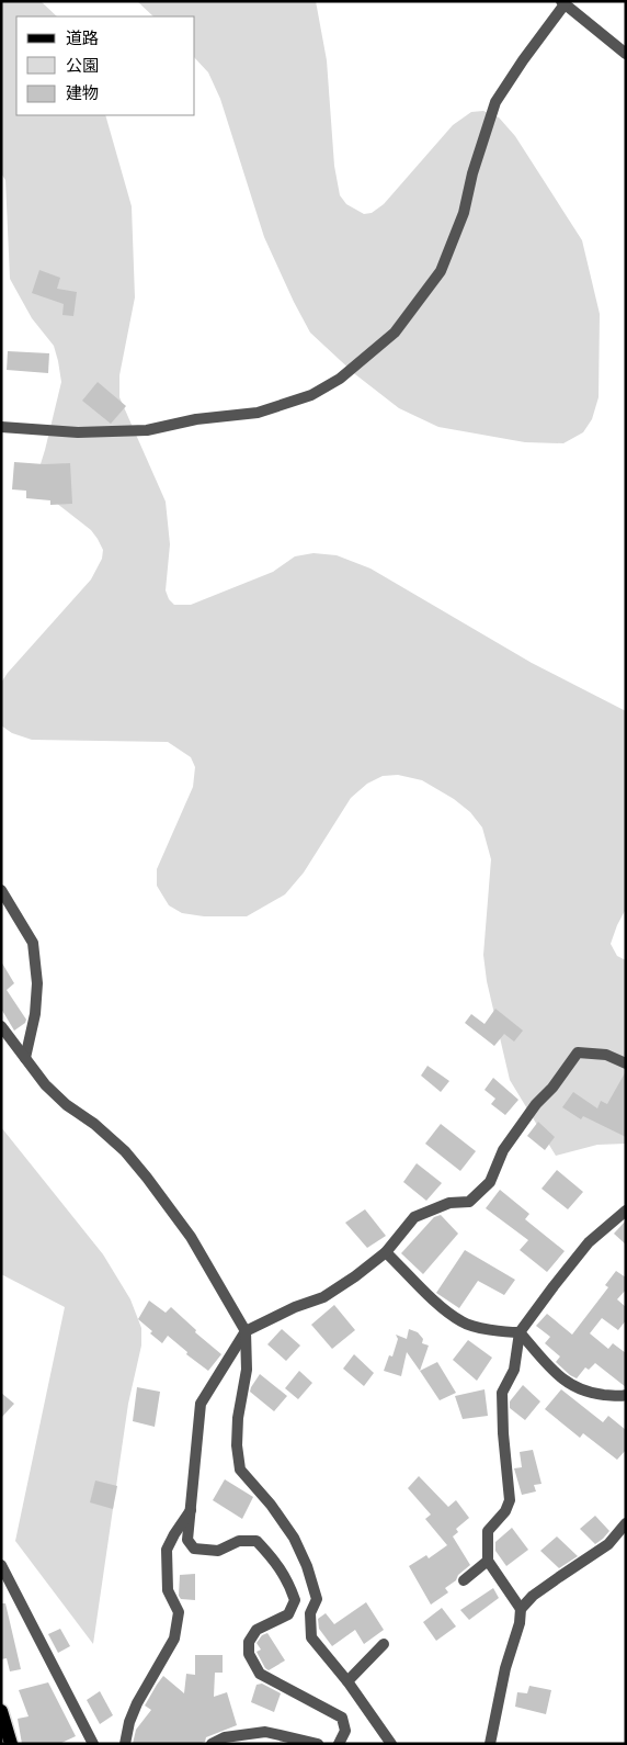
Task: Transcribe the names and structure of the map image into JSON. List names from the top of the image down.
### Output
{
  "legend": ["道路", "公園", "建物"]
}
